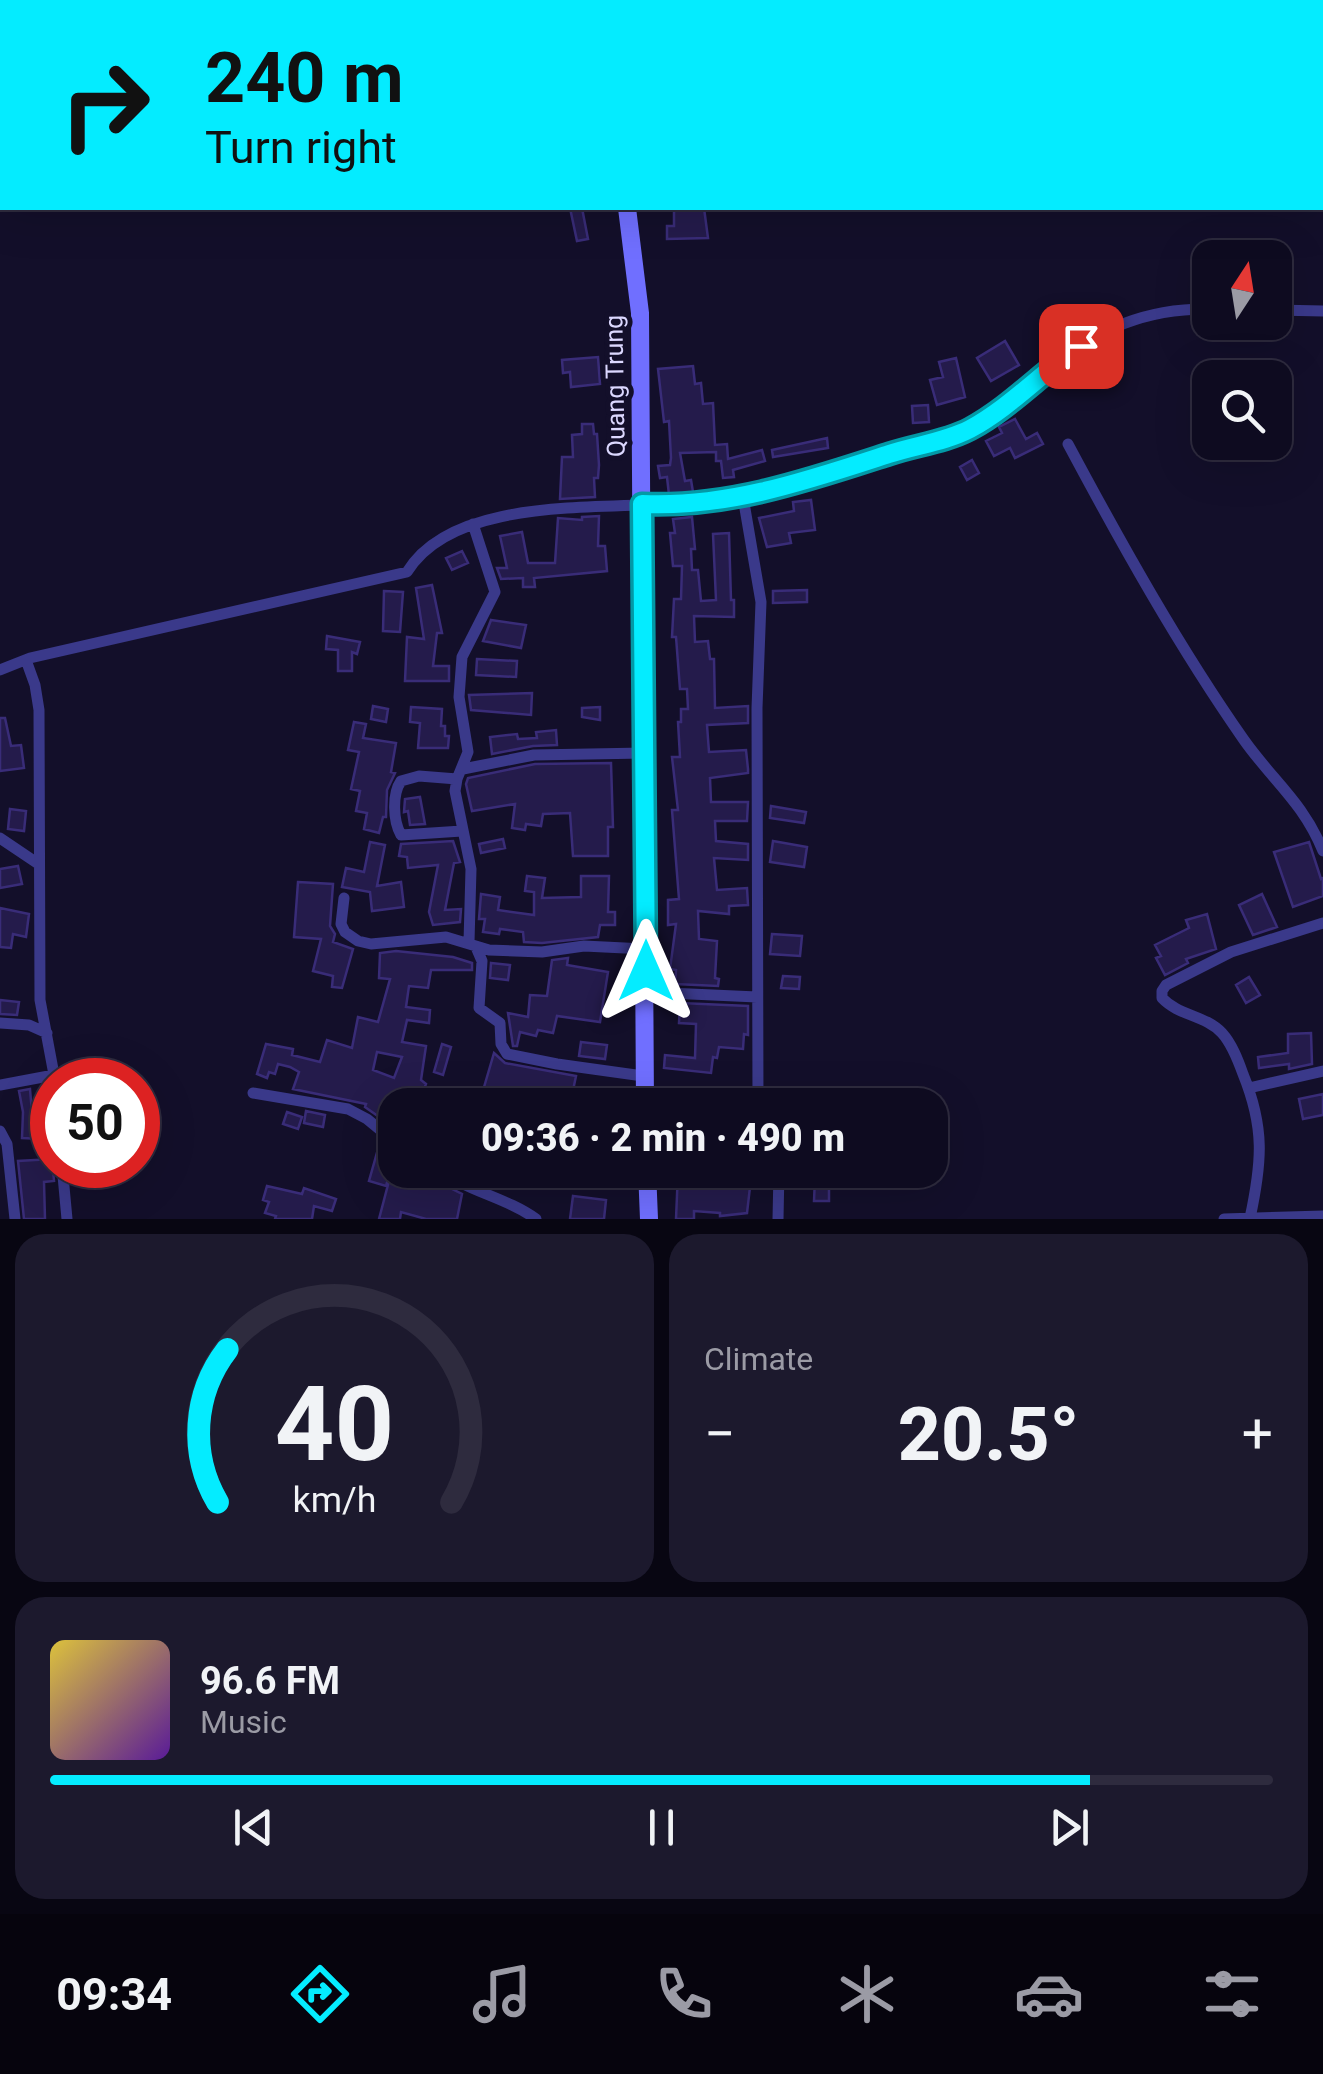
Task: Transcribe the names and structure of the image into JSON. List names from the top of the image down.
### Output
{
  "streets": {
    "main road": ["Quang Trung"]
  },
  "north": "top",
  "page": {
    "turn": ["240 m", "Turn right"],
    "limit": "50",
    "trip": "09:36 · 2 min · 490 m",
    "tile": "Climate",
    "heat": ["−", "20.5°", "+"],
    "song": ["96.6 FM", "Music"],
    "tabs": "09:34",
    "gauge": ["40", "km/h"]
  }
}
